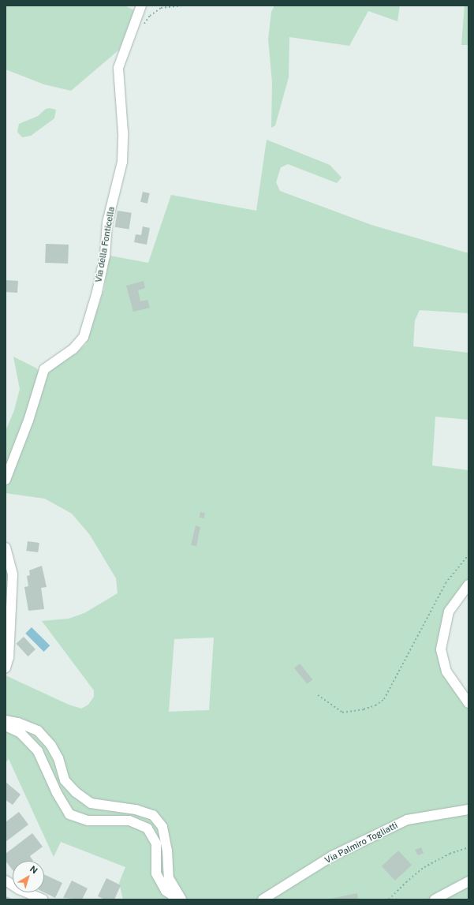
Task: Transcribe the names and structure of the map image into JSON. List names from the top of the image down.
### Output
{
  "streets": {
    "street": ["Via della Fonticella", "Via Palmiro Togliatti"]
  },
  "north": "top right"
}
